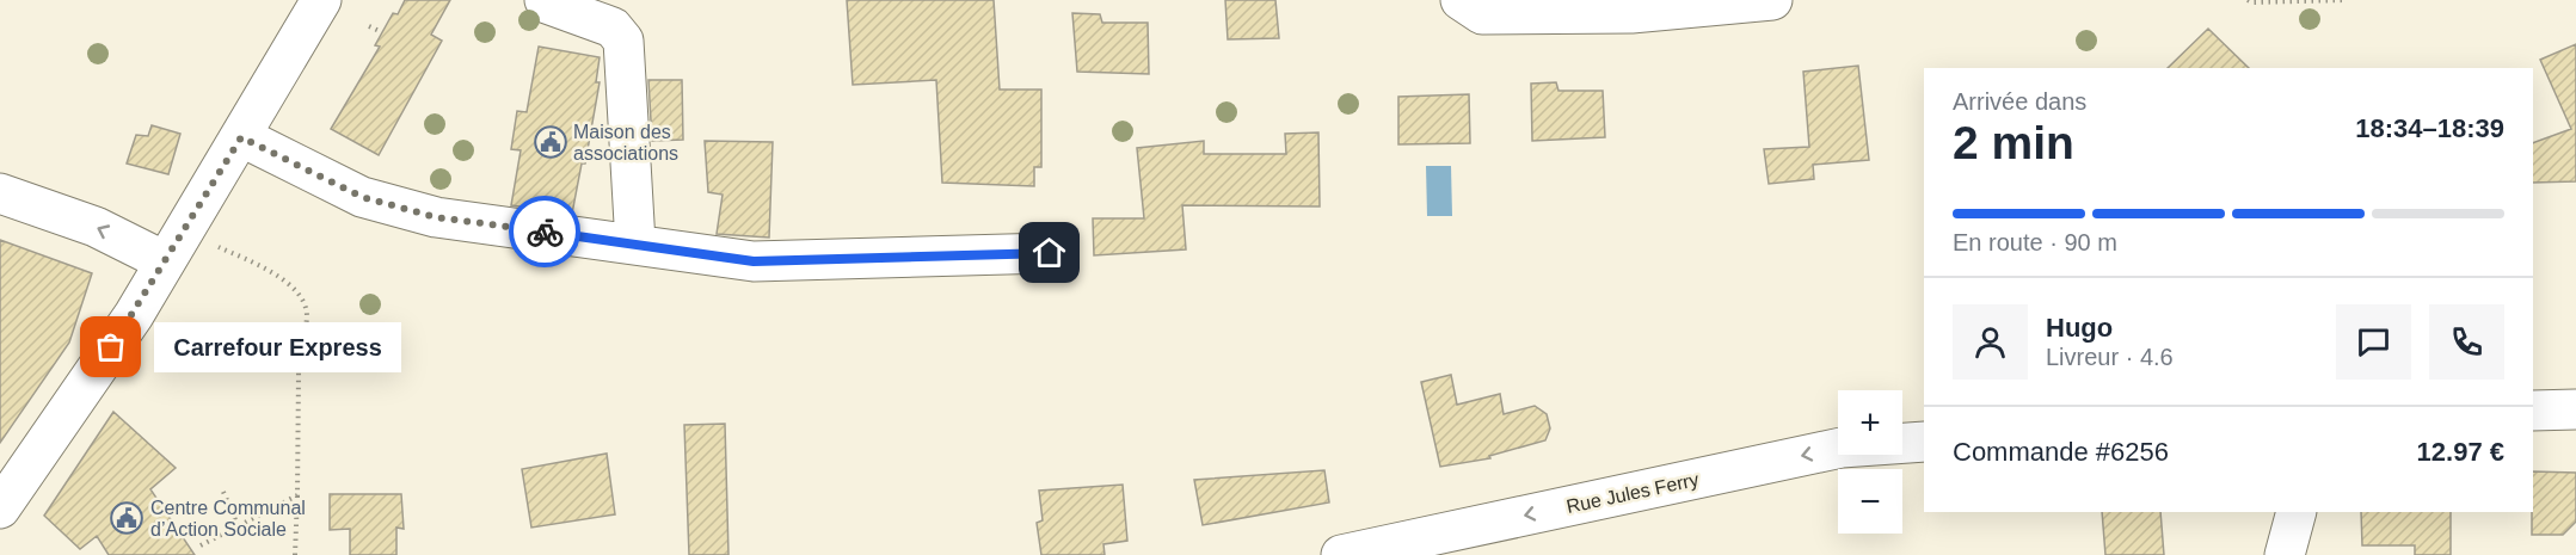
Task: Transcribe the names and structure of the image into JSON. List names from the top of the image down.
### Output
{
  "streets": {
    "street": ["Rue Jules Ferry"]
  },
  "one_way": ["Rue Jules Ferry"],
  "places": {
    "public building": ["Maison des associations", "Centre Communal d’Action Sociale"],
    "other": ["Carrefour Express"]
  },
  "page": {
    "heading": ["2 min", "Arrivée dans", "18:34–18:39"],
    "panel": [
      "Hugo",
      "Livreur · 4.6",
      "Commande #6256",
      "12.97 €"
    ],
    "bar": "En route · 90 m",
    "bubble": "Carrefour Express",
    "map_buttons": ["+", "−"]
  }
}
